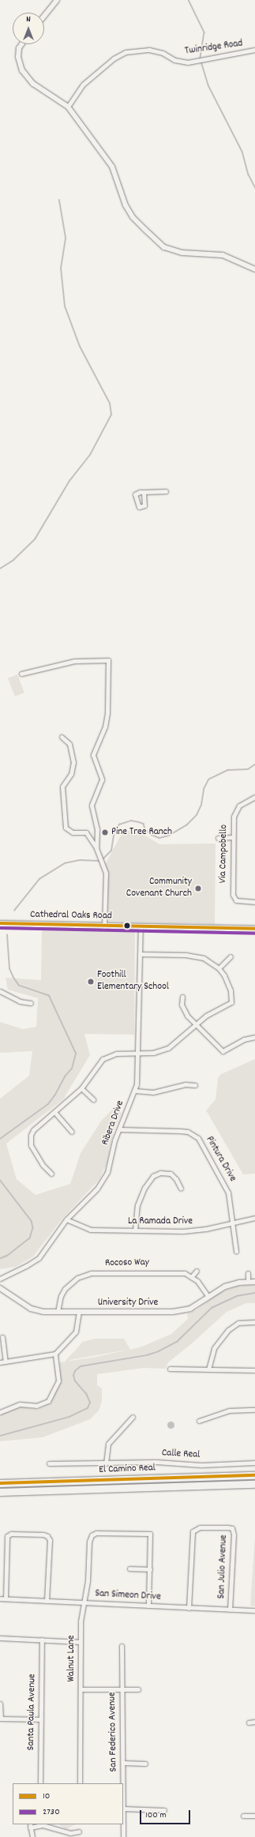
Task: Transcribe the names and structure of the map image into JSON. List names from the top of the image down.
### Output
{
  "streets": {
    "highway": ["El Camino Real"],
    "main road": ["Cathedral Oaks Road"],
    "street": [
      "Twinridge Road",
      "Via Campobello",
      "Ribera Drive",
      "Pintura Drive",
      "La Ramada Drive",
      "Rocoso Way",
      "University Drive",
      "Calle Real",
      "San Julio Avenue",
      "San Simeon Drive",
      "Walnut Lane",
      "Santa Paula Avenue",
      "San Federico Avenue"
    ]
  },
  "crossings": [
    ["Cathedral Oaks Road", "Ribera Drive"],
    ["Ribera Drive", "Pintura Drive"],
    ["Ribera Drive", "La Ramada Drive"],
    ["Pintura Drive", "La Ramada Drive"],
    ["Rocoso Way", "University Drive"],
    ["San Julio Avenue", "San Simeon Drive"],
    ["San Simeon Drive", "Walnut Lane"]
  ],
  "places": ["Pine Tree Ranch", "Community Covenant Church", "Foothill Elementary School"],
  "lines": ["transit line 10", "transit line 2730"],
  "legend": ["10", "2730"],
  "scale_bar": "100 m",
  "north": "top"
}
